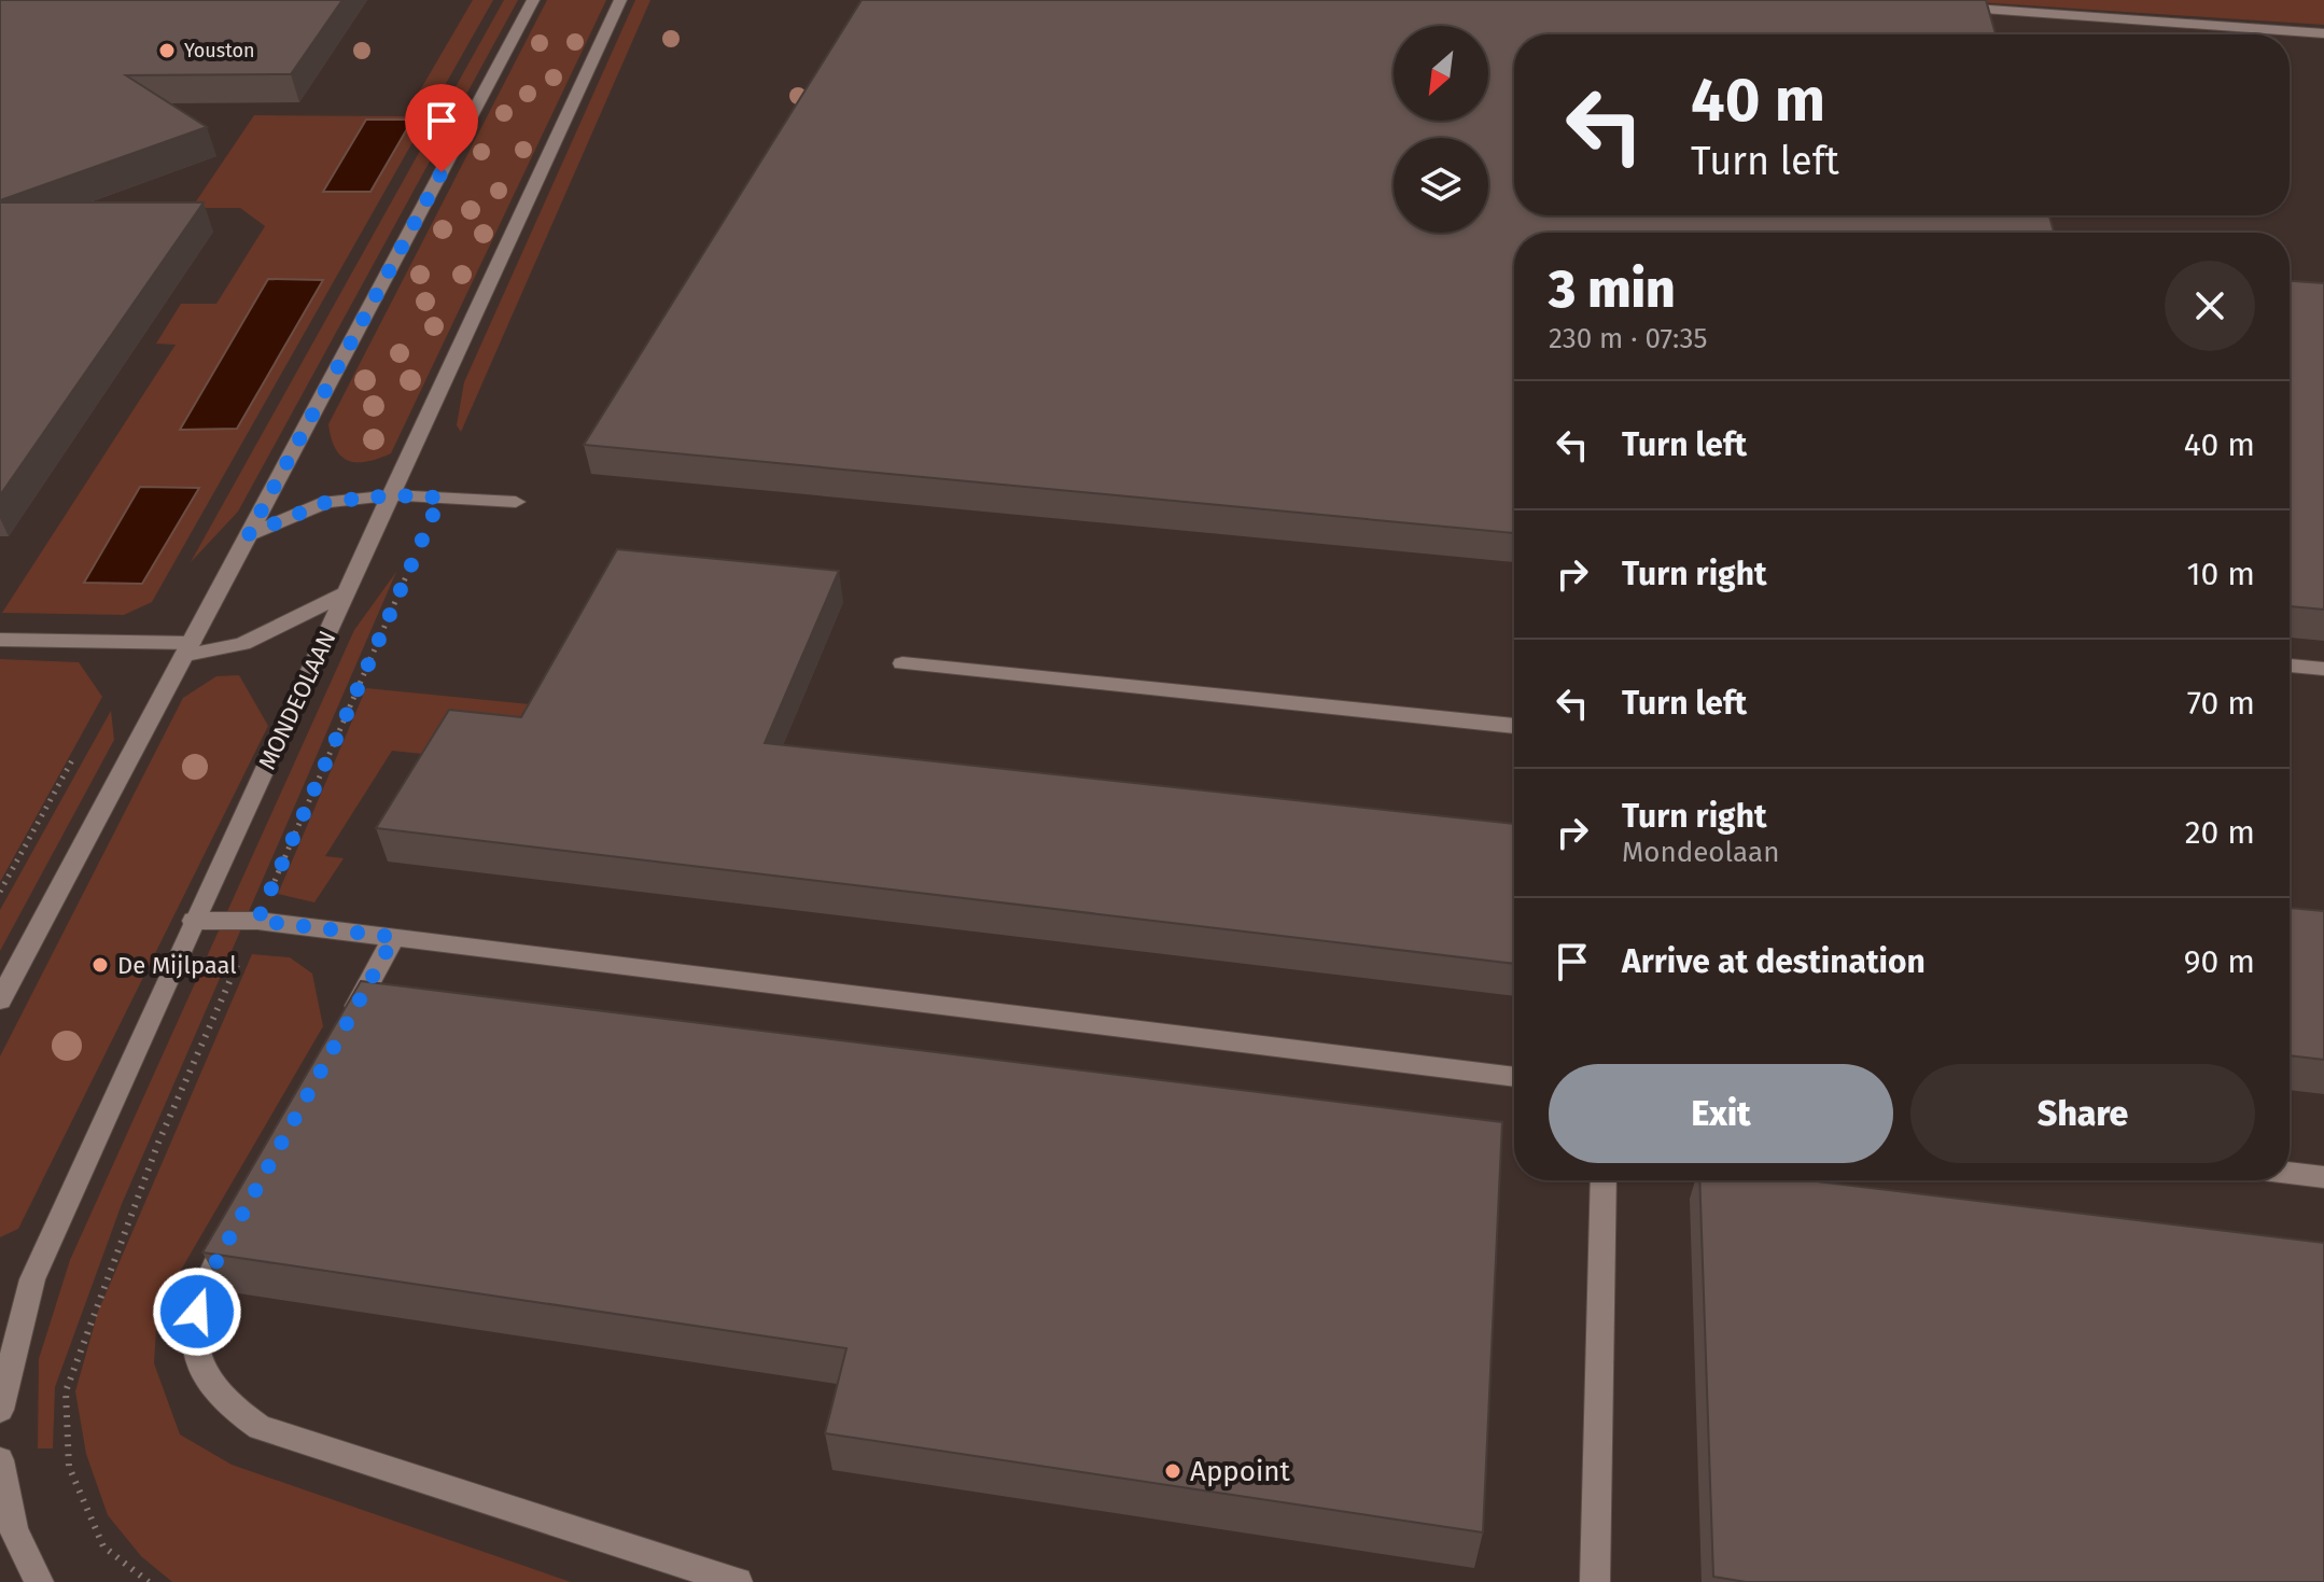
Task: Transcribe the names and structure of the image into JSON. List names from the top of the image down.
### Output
{
  "streets": {
    "street": ["MONDEOLAAN"]
  },
  "places": ["Youston", "De Mijlpaal", "Appoint"],
  "north": "bottom left",
  "page": {
    "turn": ["40 m", "Turn left"],
    "heading": ["3 min", "230 m · 07:35"],
    "list": [
      {
        "name": "Turn left",
        "value": "40 m"
      },
      {
        "name": "Turn right",
        "value": "10 m"
      },
      {
        "name": "Turn left",
        "value": "70 m"
      },
      {
        "name": "Turn right",
        "note": "Mondeolaan",
        "value": "20 m"
      },
      {
        "name": "Arrive at destination",
        "value": "90 m"
      }
    ],
    "buttons": ["Exit", "Share"]
  }
}
